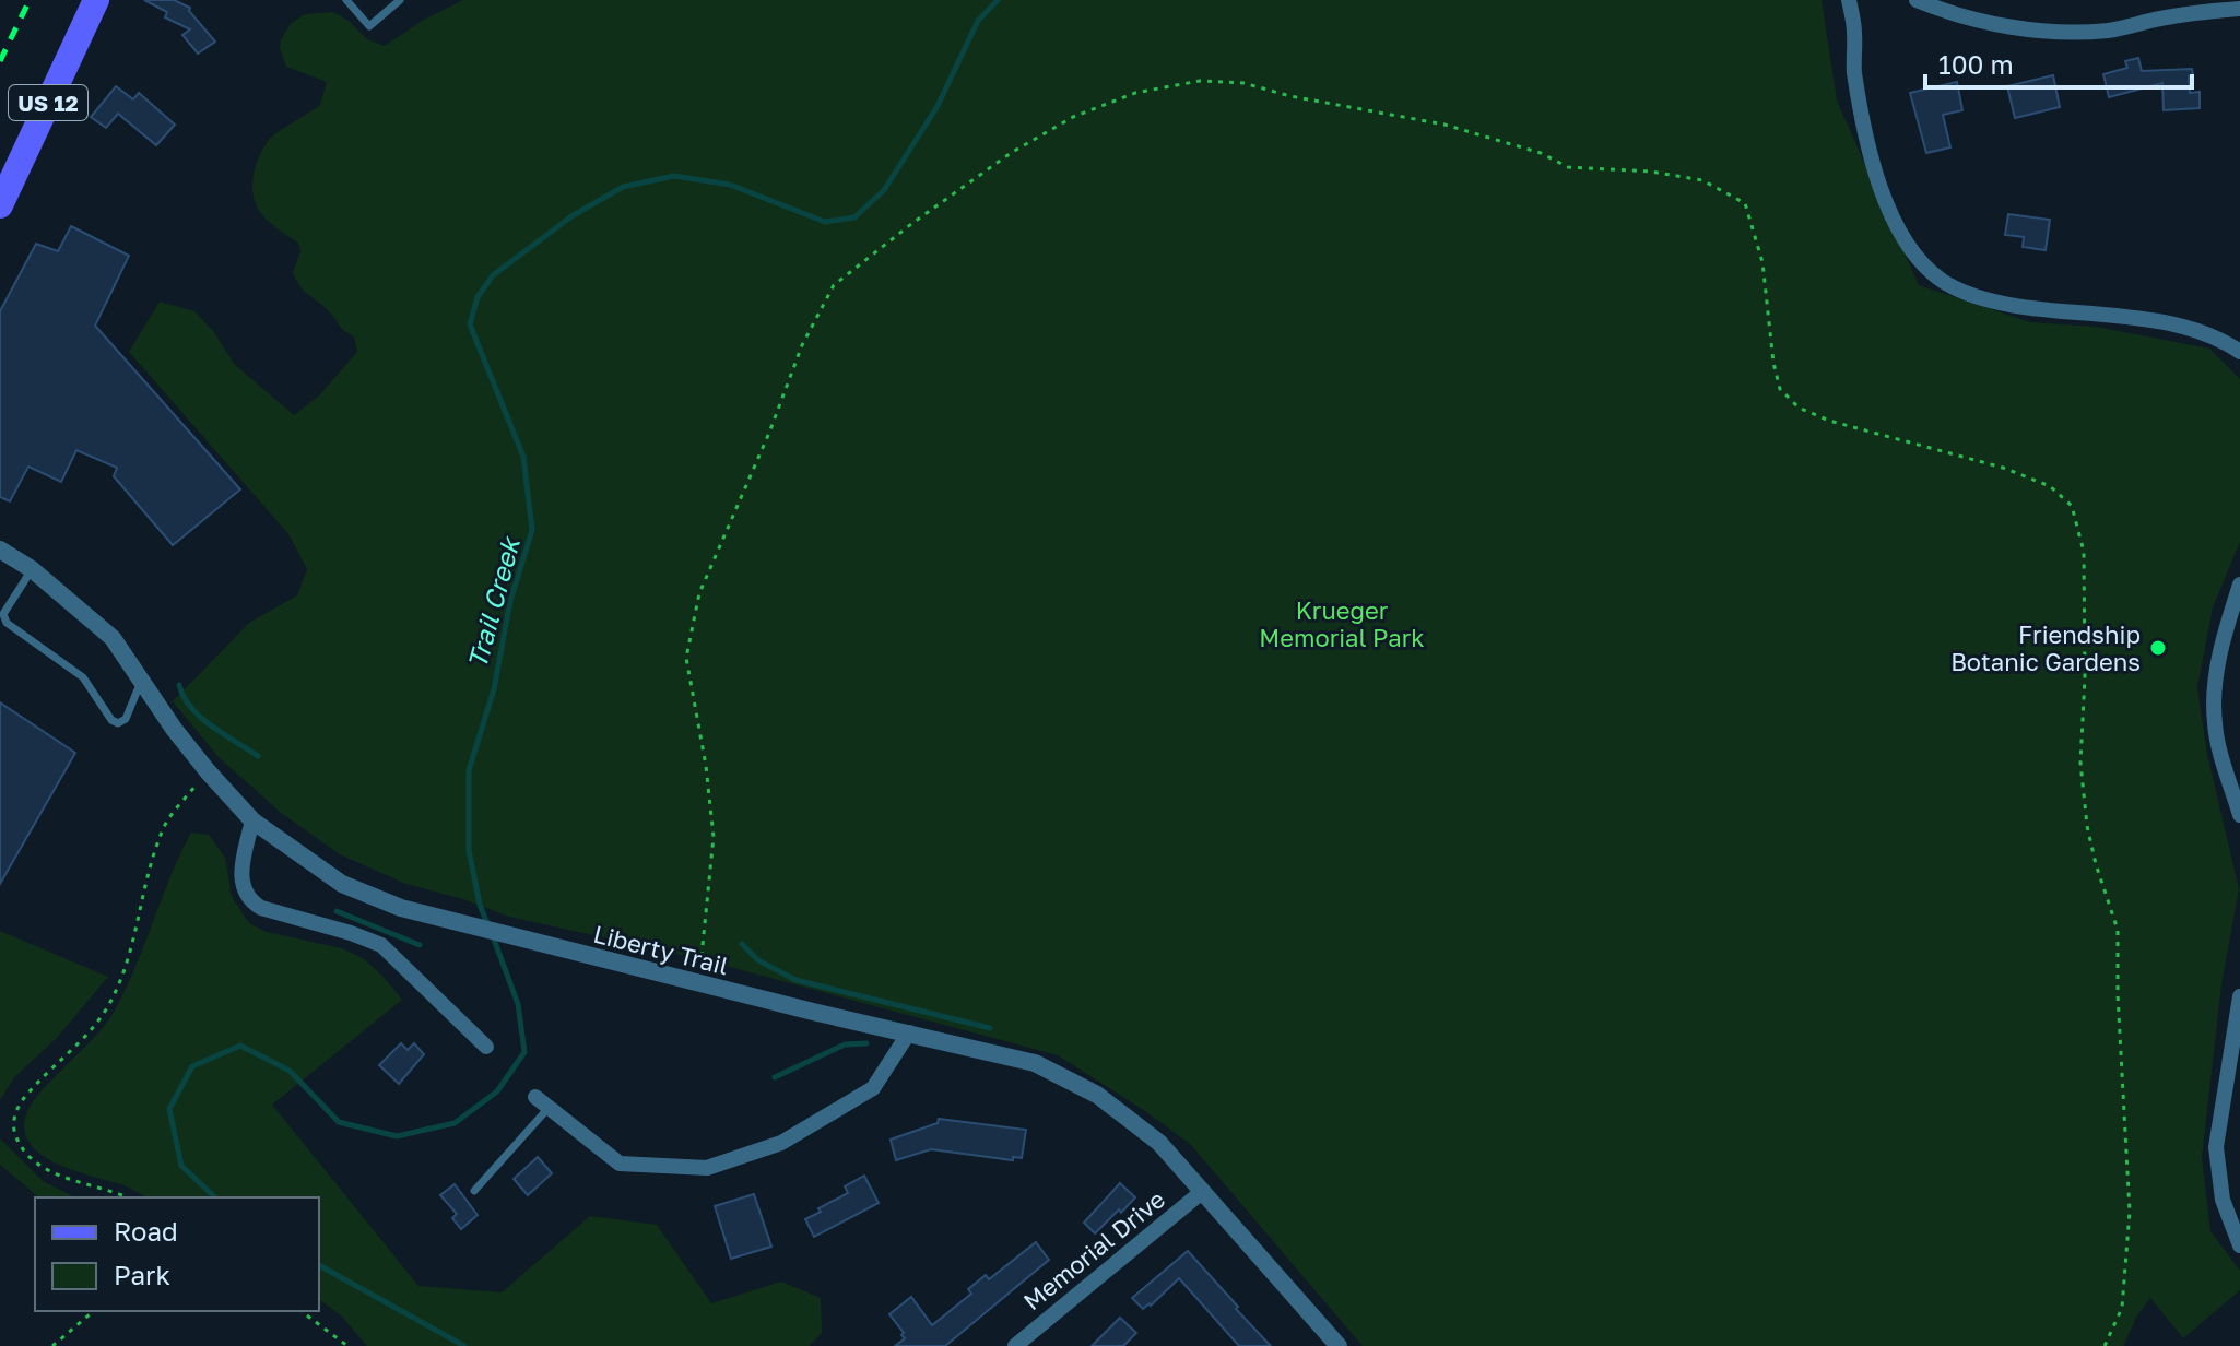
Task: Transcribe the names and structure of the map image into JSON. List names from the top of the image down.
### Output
{
  "streets": {
    "main road": ["US 12"],
    "street": ["Liberty Trail", "Memorial Drive"]
  },
  "crossings": [
    ["Liberty Trail", "Memorial Drive"]
  ],
  "water": ["Trail Creek"],
  "parks": ["Krueger Memorial Park"],
  "places": ["Friendship Botanic Gardens"],
  "legend": ["Road", "Park"],
  "scale_bar": "100 m"
}
